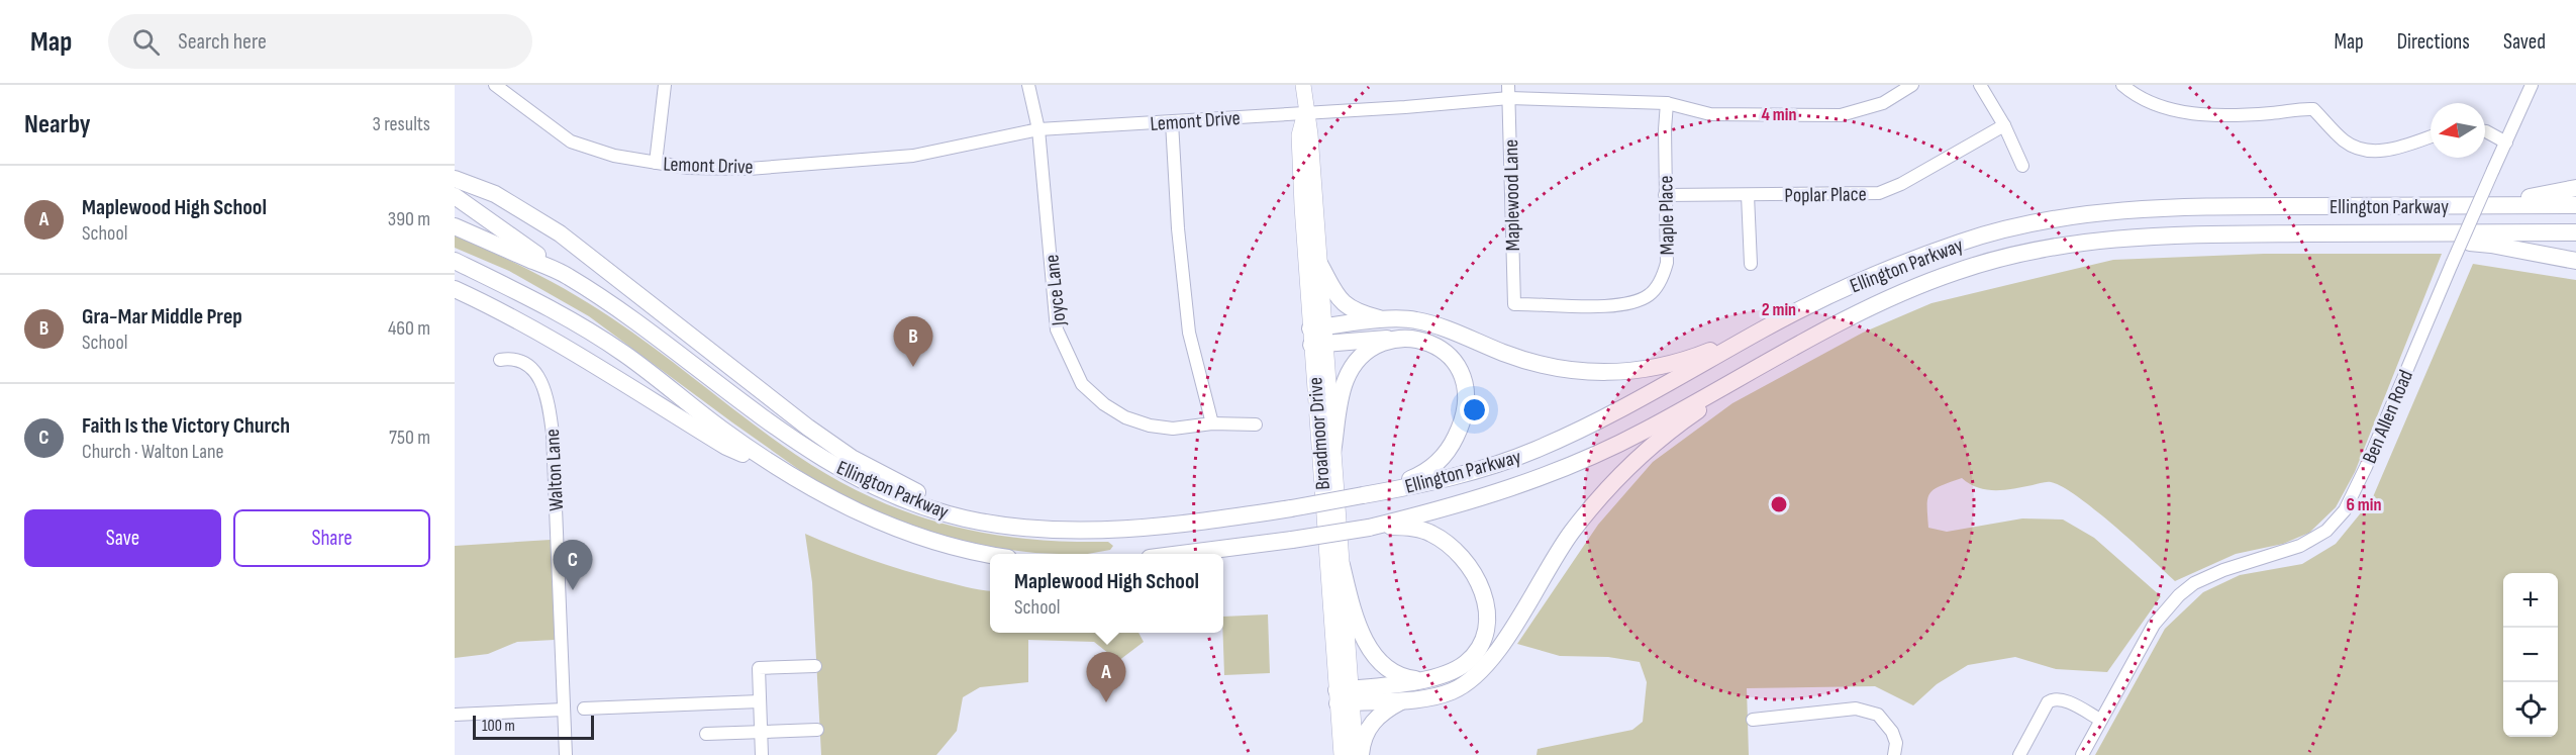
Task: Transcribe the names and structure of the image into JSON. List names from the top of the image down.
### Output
{
  "streets": {
    "highway": ["Ellington Parkway"],
    "main road": ["Broadmoor Drive"],
    "street": [
      "Lemont Drive",
      "Poplar Place",
      "Maplewood Lane",
      "Maple Place",
      "Joyce Lane",
      "Ben Allen Road",
      "Walton Lane"
    ]
  },
  "crossings": [
    ["Lemont Drive", "Maplewood Lane"],
    ["Lemont Drive", "Maple Place"],
    ["Lemont Drive", "Joyce Lane"],
    ["Lemont Drive", "Broadmoor Drive"],
    ["Poplar Place", "Maple Place"],
    ["Maplewood Lane", "Maple Place"]
  ],
  "scale_bar": "100 m",
  "north": "left",
  "page": {
    "header": "Map",
    "search": "Search here",
    "nav": ["Map", "Directions", "Saved"],
    "heading": ["Nearby", "3 results"],
    "list": [
      {
        "mark": "A",
        "name": "Maplewood High School",
        "note": "School",
        "value": "390 m"
      },
      {
        "mark": "B",
        "name": "Gra-Mar Middle Prep",
        "note": "School",
        "value": "460 m"
      },
      {
        "mark": "C",
        "name": "Faith Is the Victory Church",
        "note": "Church · Walton Lane",
        "value": "750 m"
      }
    ],
    "pins": ["B", "C", "A"],
    "buttons": ["Save", "Share"],
    "popup": ["Maplewood High School", "School"],
    "map_buttons": ["+", "−"],
    "scale": "100 m"
  },
  "rings": ["4 min", "2 min", "6 min"]
}
